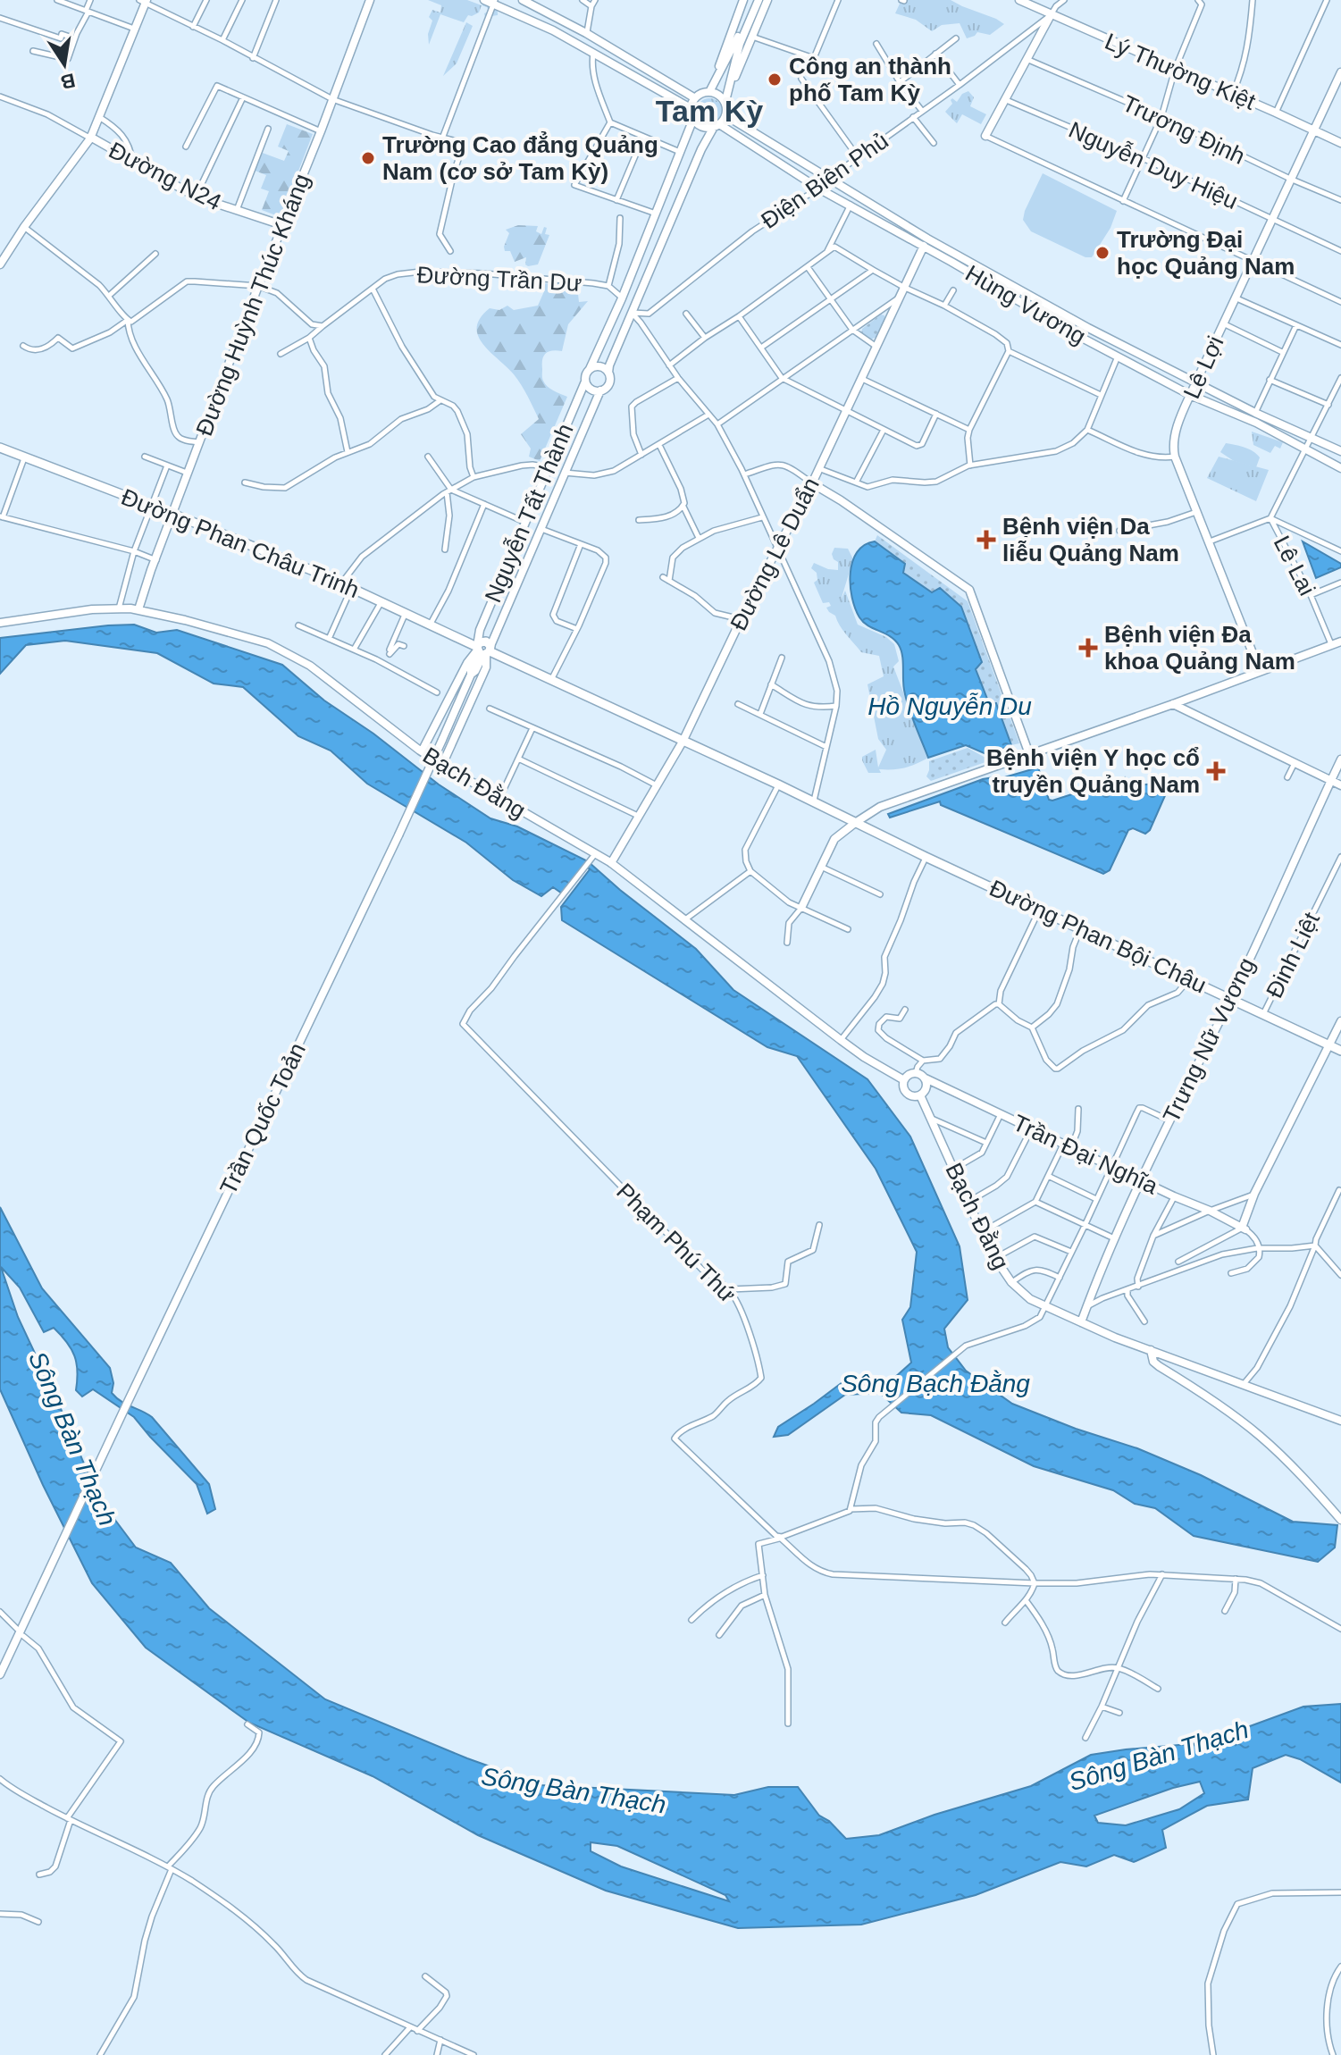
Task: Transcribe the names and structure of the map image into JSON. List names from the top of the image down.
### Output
{
  "streets": {
    "main road": ["Đường Phan Châu Trinh", "Đường Phan Bội Châu"],
    "street": [
      "Lý Thường Kiệt",
      "Trương Định",
      "Nguyễn Duy Hiệu",
      "Đường N24",
      "Điện Biên Phủ",
      "Đường Trần Dư",
      "Đường Huỳnh Thúc Kháng",
      "Hùng Vương",
      "Lê Lợi",
      "Nguyễn Tất Thành",
      "Đường Lê Duẩn",
      "Lê Lai",
      "Bạch Đằng",
      "Đinh Liệt",
      "Trưng Nữ Vương",
      "Trần Quốc Toản",
      "Trần Đại Nghĩa",
      "Phạm Phú Thứ"
    ]
  },
  "crossings": [
    ["Lý Thường Kiệt", "Điện Biên Phủ"],
    ["Lý Thường Kiệt", "Lê Lợi"],
    ["Trương Định", "Lê Lợi"],
    ["Nguyễn Duy Hiệu", "Lê Lợi"],
    ["Đường N24", "Đường Huỳnh Thúc Kháng"],
    ["Điện Biên Phủ", "Hùng Vương"],
    ["Đường Huỳnh Thúc Kháng", "Đường Phan Châu Trinh"],
    ["Đường Huỳnh Thúc Kháng", "Bạch Đằng"],
    ["Hùng Vương", "Lê Lợi"],
    ["Hùng Vương", "Đường Lê Duẩn"],
    ["Hùng Vương", "Lê Lai"],
    ["Nguyễn Tất Thành", "Đường Phan Châu Trinh"],
    ["Nguyễn Tất Thành", "Trần Quốc Toản"],
    ["Đường Phan Châu Trinh", "Đường Lê Duẩn"],
    ["Đường Phan Châu Trinh", "Đường Phan Bội Châu"],
    ["Đường Phan Châu Trinh", "Trần Quốc Toản"],
    ["Đường Lê Duẩn", "Bạch Đằng"],
    ["Bạch Đằng", "Trưng Nữ Vương"],
    ["Bạch Đằng", "Trần Đại Nghĩa"],
    ["Bạch Đằng", "Phạm Phú Thứ"],
    ["Đường Phan Bội Châu", "Đinh Liệt"],
    ["Đường Phan Bội Châu", "Trưng Nữ Vương"],
    ["Trưng Nữ Vương", "Trần Đại Nghĩa"]
  ],
  "districts": ["Tam Kỳ"],
  "water": ["Hồ Nguyễn Du", "Sông Bạch Đằng", "Sông Bàn Thạch"],
  "places": {
    "other": ["Công an thành phố Tam Kỳ", "Trường Cao đẳng Quảng Nam (cơ sở Tam Kỳ)", "Trường Đại học Quảng Nam"],
    "health": ["Bệnh viện Da liễu Quảng Nam", "Bệnh viện Đa khoa Quảng Nam", "Bệnh viện Y học cổ truyền Quảng Nam"]
  },
  "north": "bottom"
}
